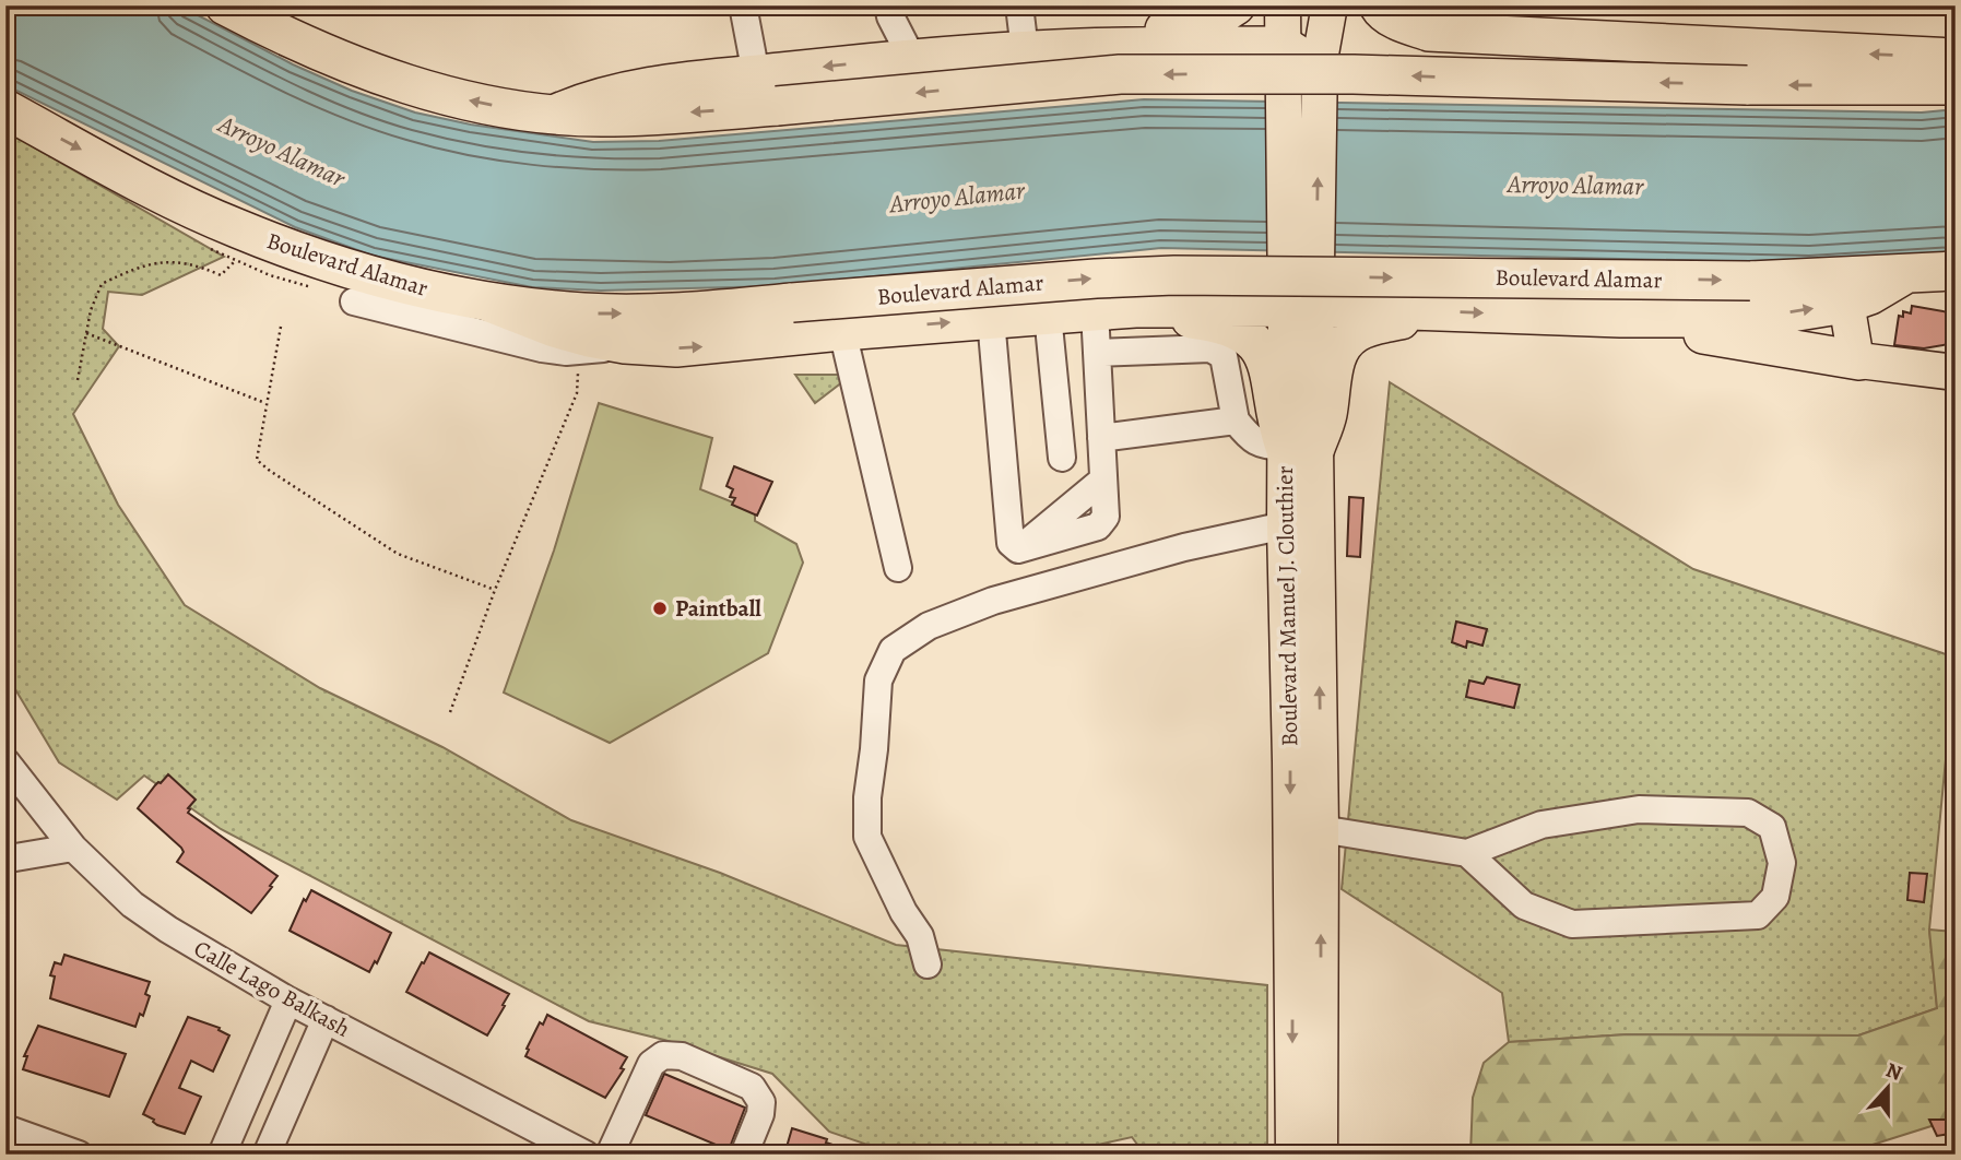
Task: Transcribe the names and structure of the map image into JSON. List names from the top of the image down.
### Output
{
  "streets": {
    "highway": ["Boulevard Alamar"],
    "main road": ["Boulevard Manuel J. Clouthier"],
    "street": ["Calle Lago Balkash"]
  },
  "water": ["Arroyo Alamar"],
  "places": ["Paintball"],
  "north": "top"
}
